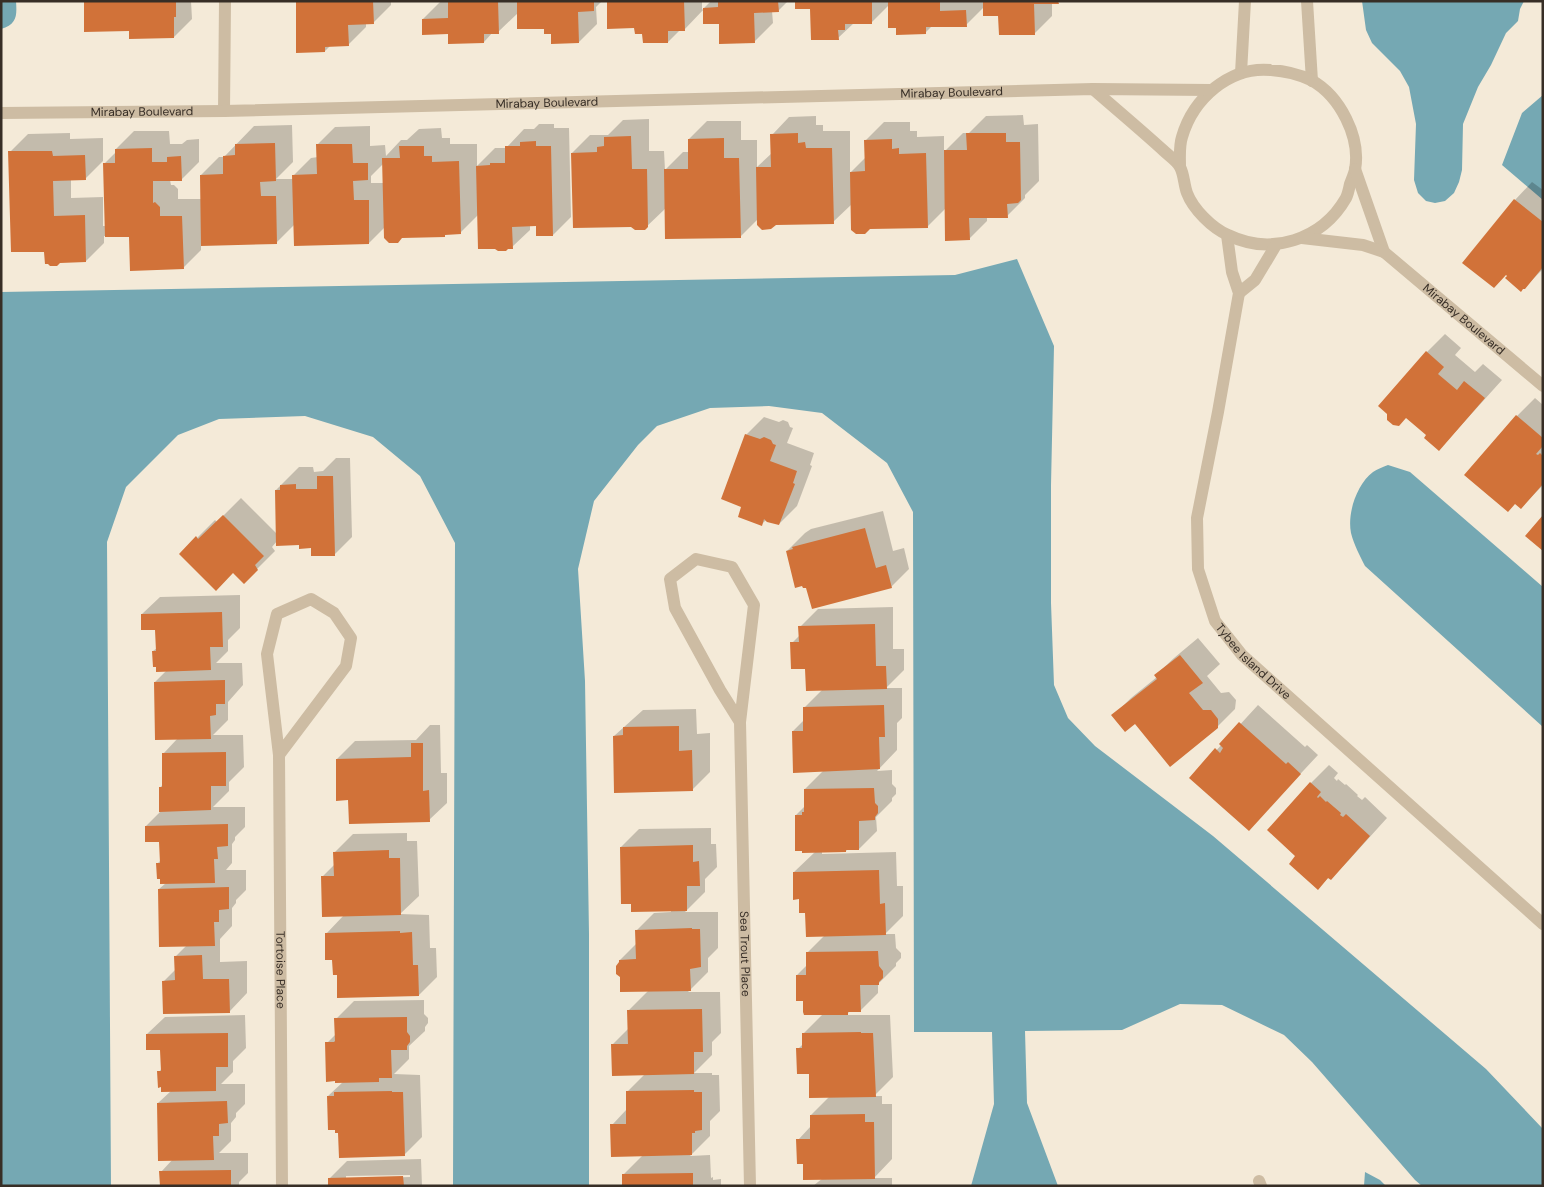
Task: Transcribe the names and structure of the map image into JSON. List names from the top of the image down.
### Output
{
  "streets": {
    "street": [
      "Mirabay Boulevard",
      "Tybee Island Drive",
      "Sea Trout Place",
      "Tortoise Place"
    ]
  },
  "crossings": [
    ["Mirabay Boulevard", "Tybee Island Drive"]
  ]
}
